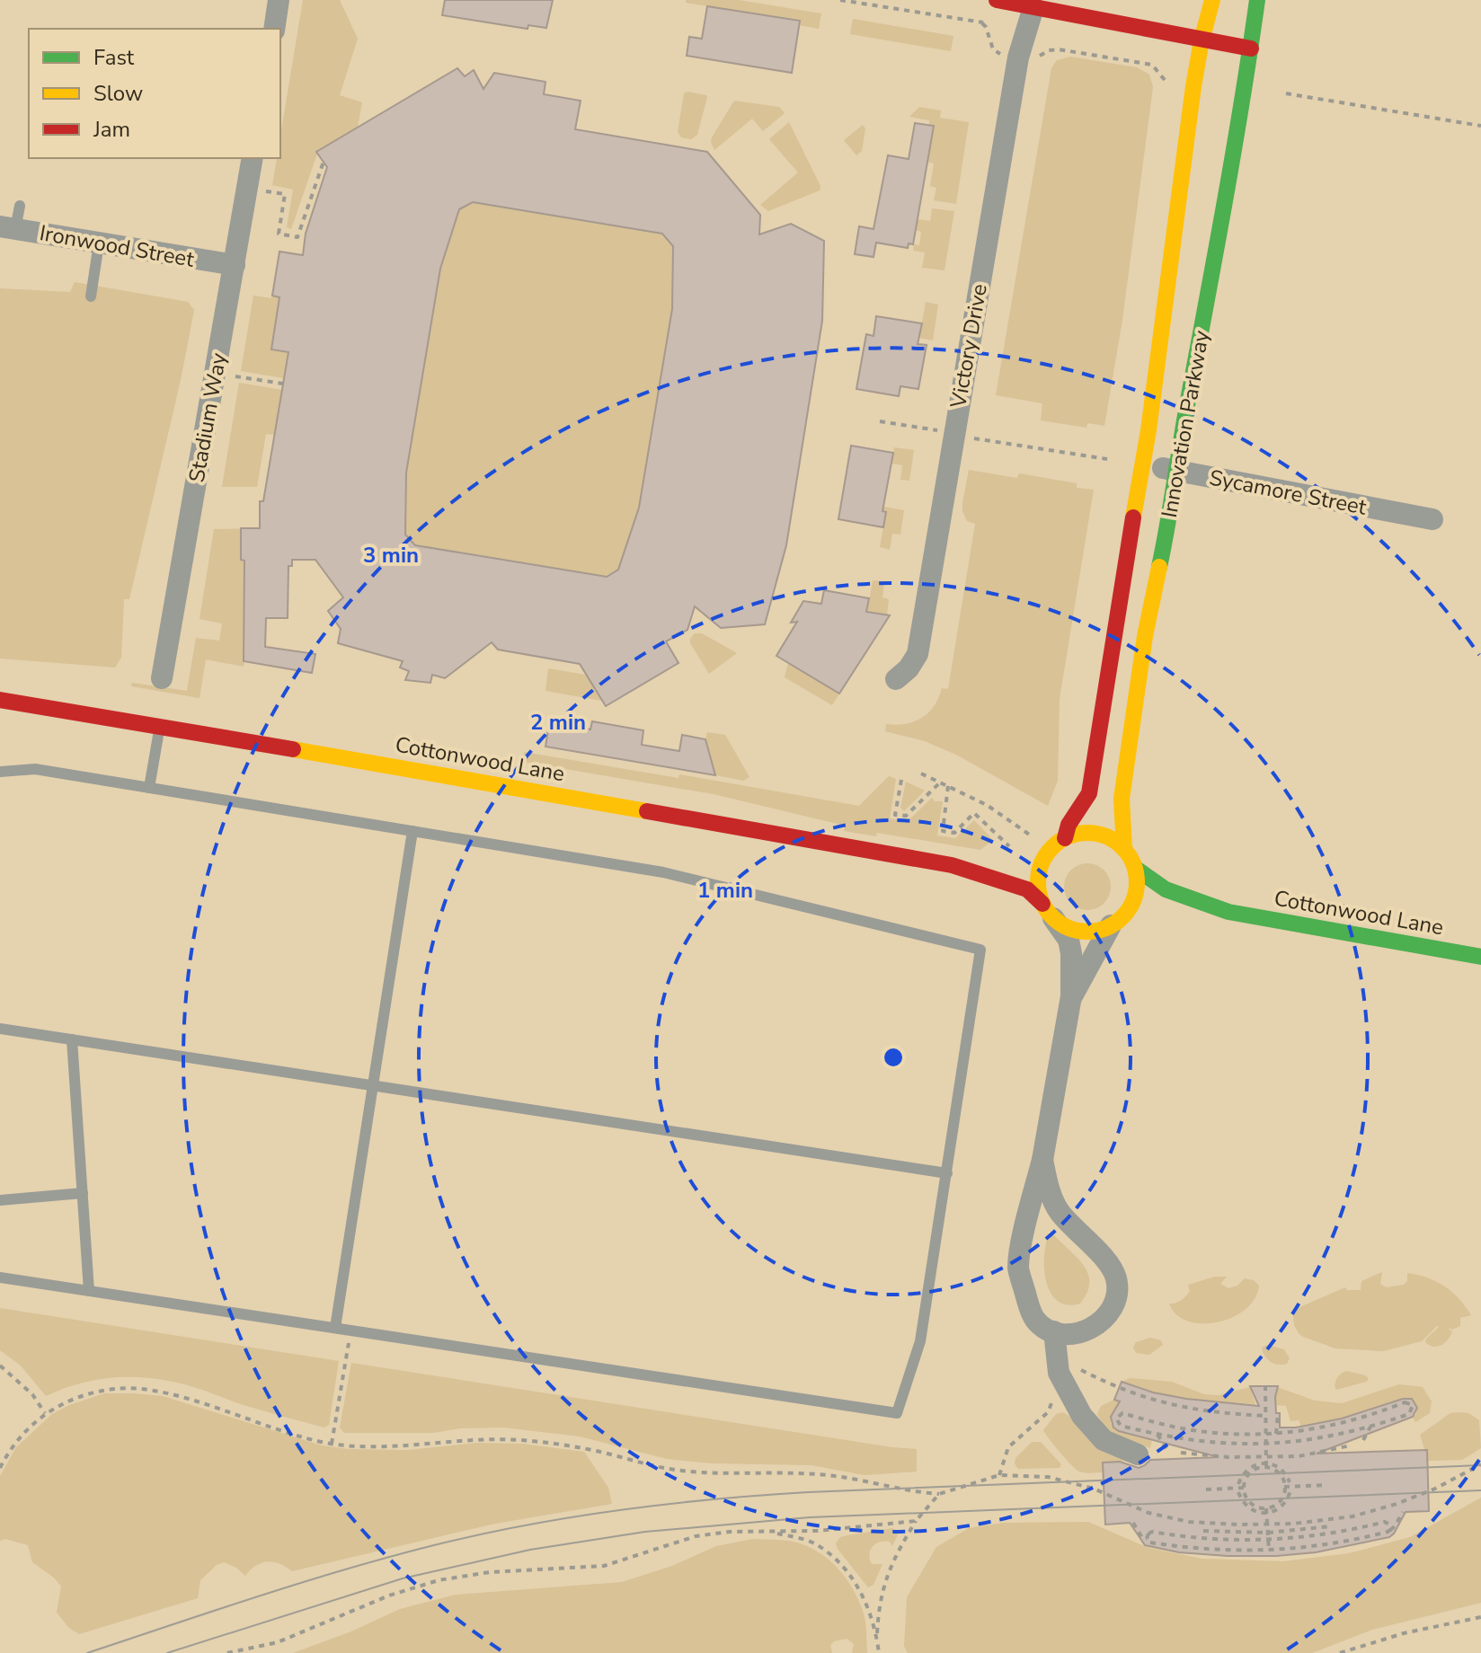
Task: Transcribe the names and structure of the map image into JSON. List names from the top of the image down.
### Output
{
  "streets": {
    "main road": ["Innovation Parkway", "Cottonwood Lane"],
    "street": [
      "Ironwood Street",
      "Victory Drive",
      "Stadium Way",
      "Sycamore Street"
    ]
  },
  "crossings": [
    ["Ironwood Street", "Stadium Way"],
    ["Innovation Parkway", "Sycamore Street"],
    ["Innovation Parkway", "Cottonwood Lane"]
  ],
  "legend": ["Fast", "Slow", "Jam"],
  "rings": ["3 min", "2 min", "1 min"]
}
